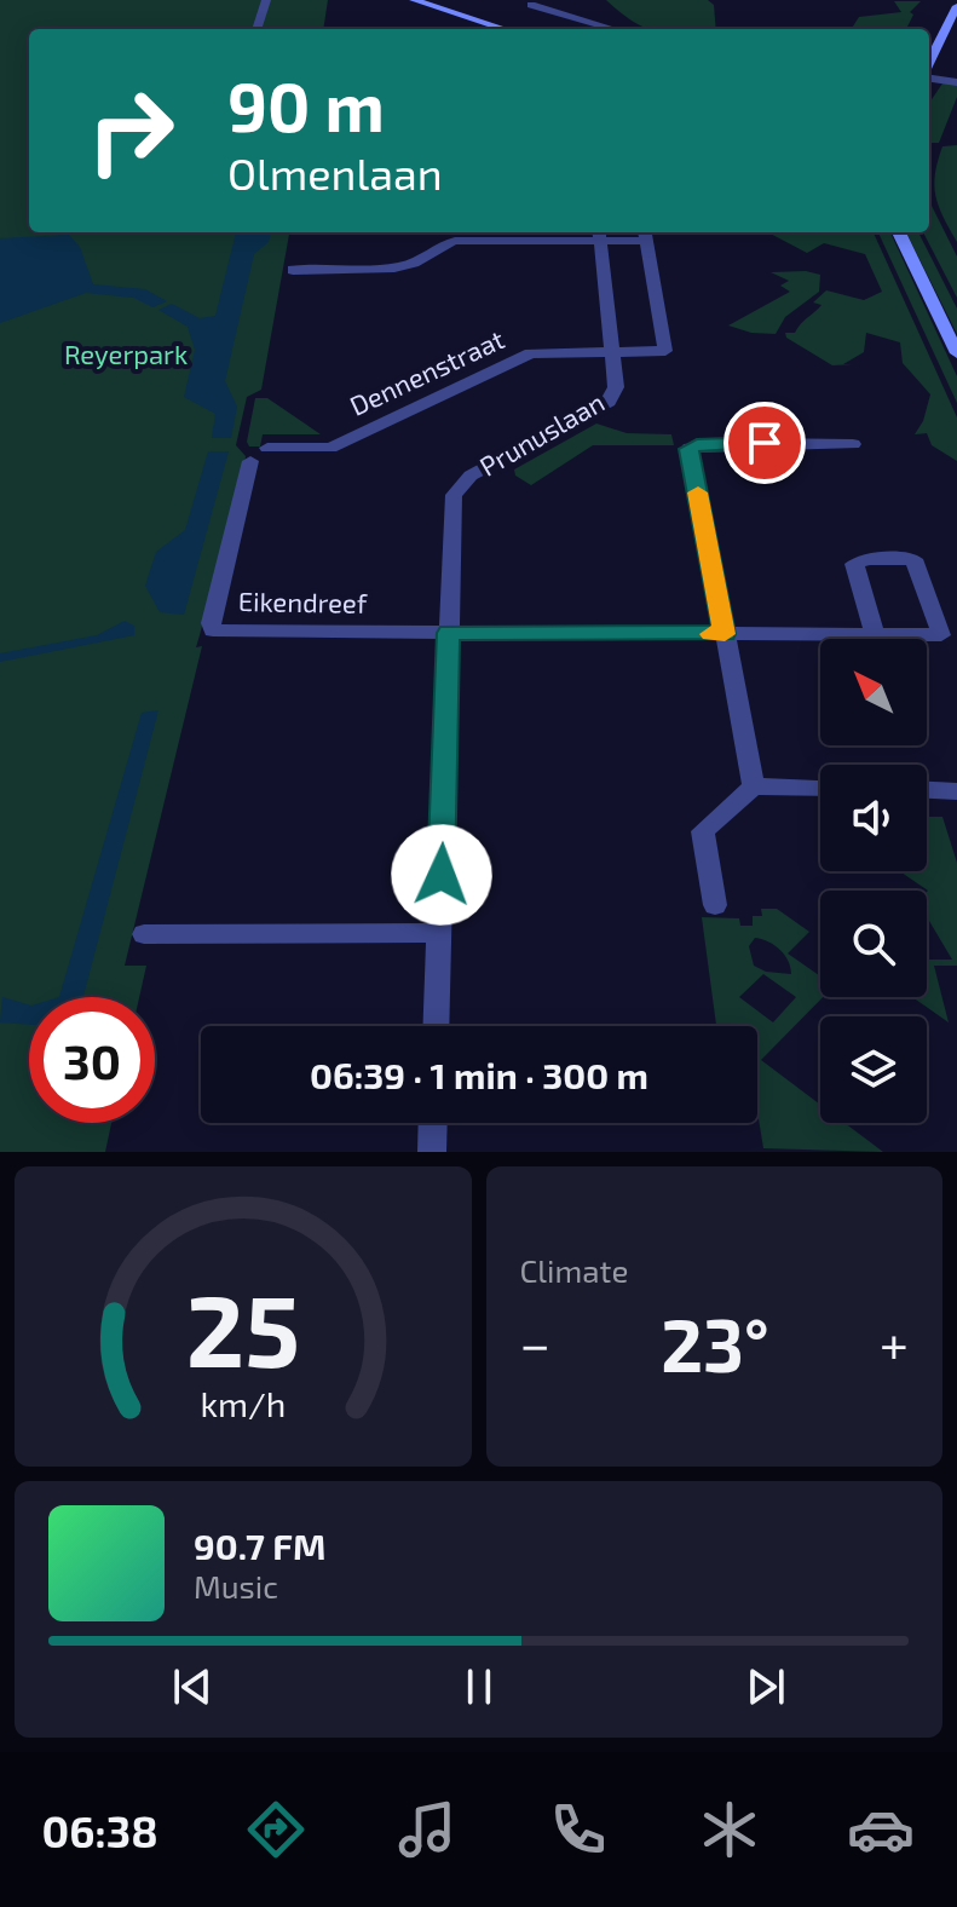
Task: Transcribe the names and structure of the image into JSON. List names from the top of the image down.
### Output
{
  "streets": {
    "street": ["Dennenstraat", "Prunuslaan", "Eikendreef"]
  },
  "crossings": [
    ["Dennenstraat", "Prunuslaan"],
    ["Dennenstraat", "Eikendreef"],
    ["Prunuslaan", "Eikendreef"]
  ],
  "parks": ["Reyerpark"],
  "north": "top left",
  "page": {
    "turn": ["90 m", "Olmenlaan"],
    "limit": "30",
    "trip": "06:39 · 1 min · 300 m",
    "tile": "Climate",
    "heat": ["−", "23°", "+"],
    "song": ["90.7 FM", "Music"],
    "tabs": "06:38",
    "gauge": ["25", "km/h"]
  }
}
